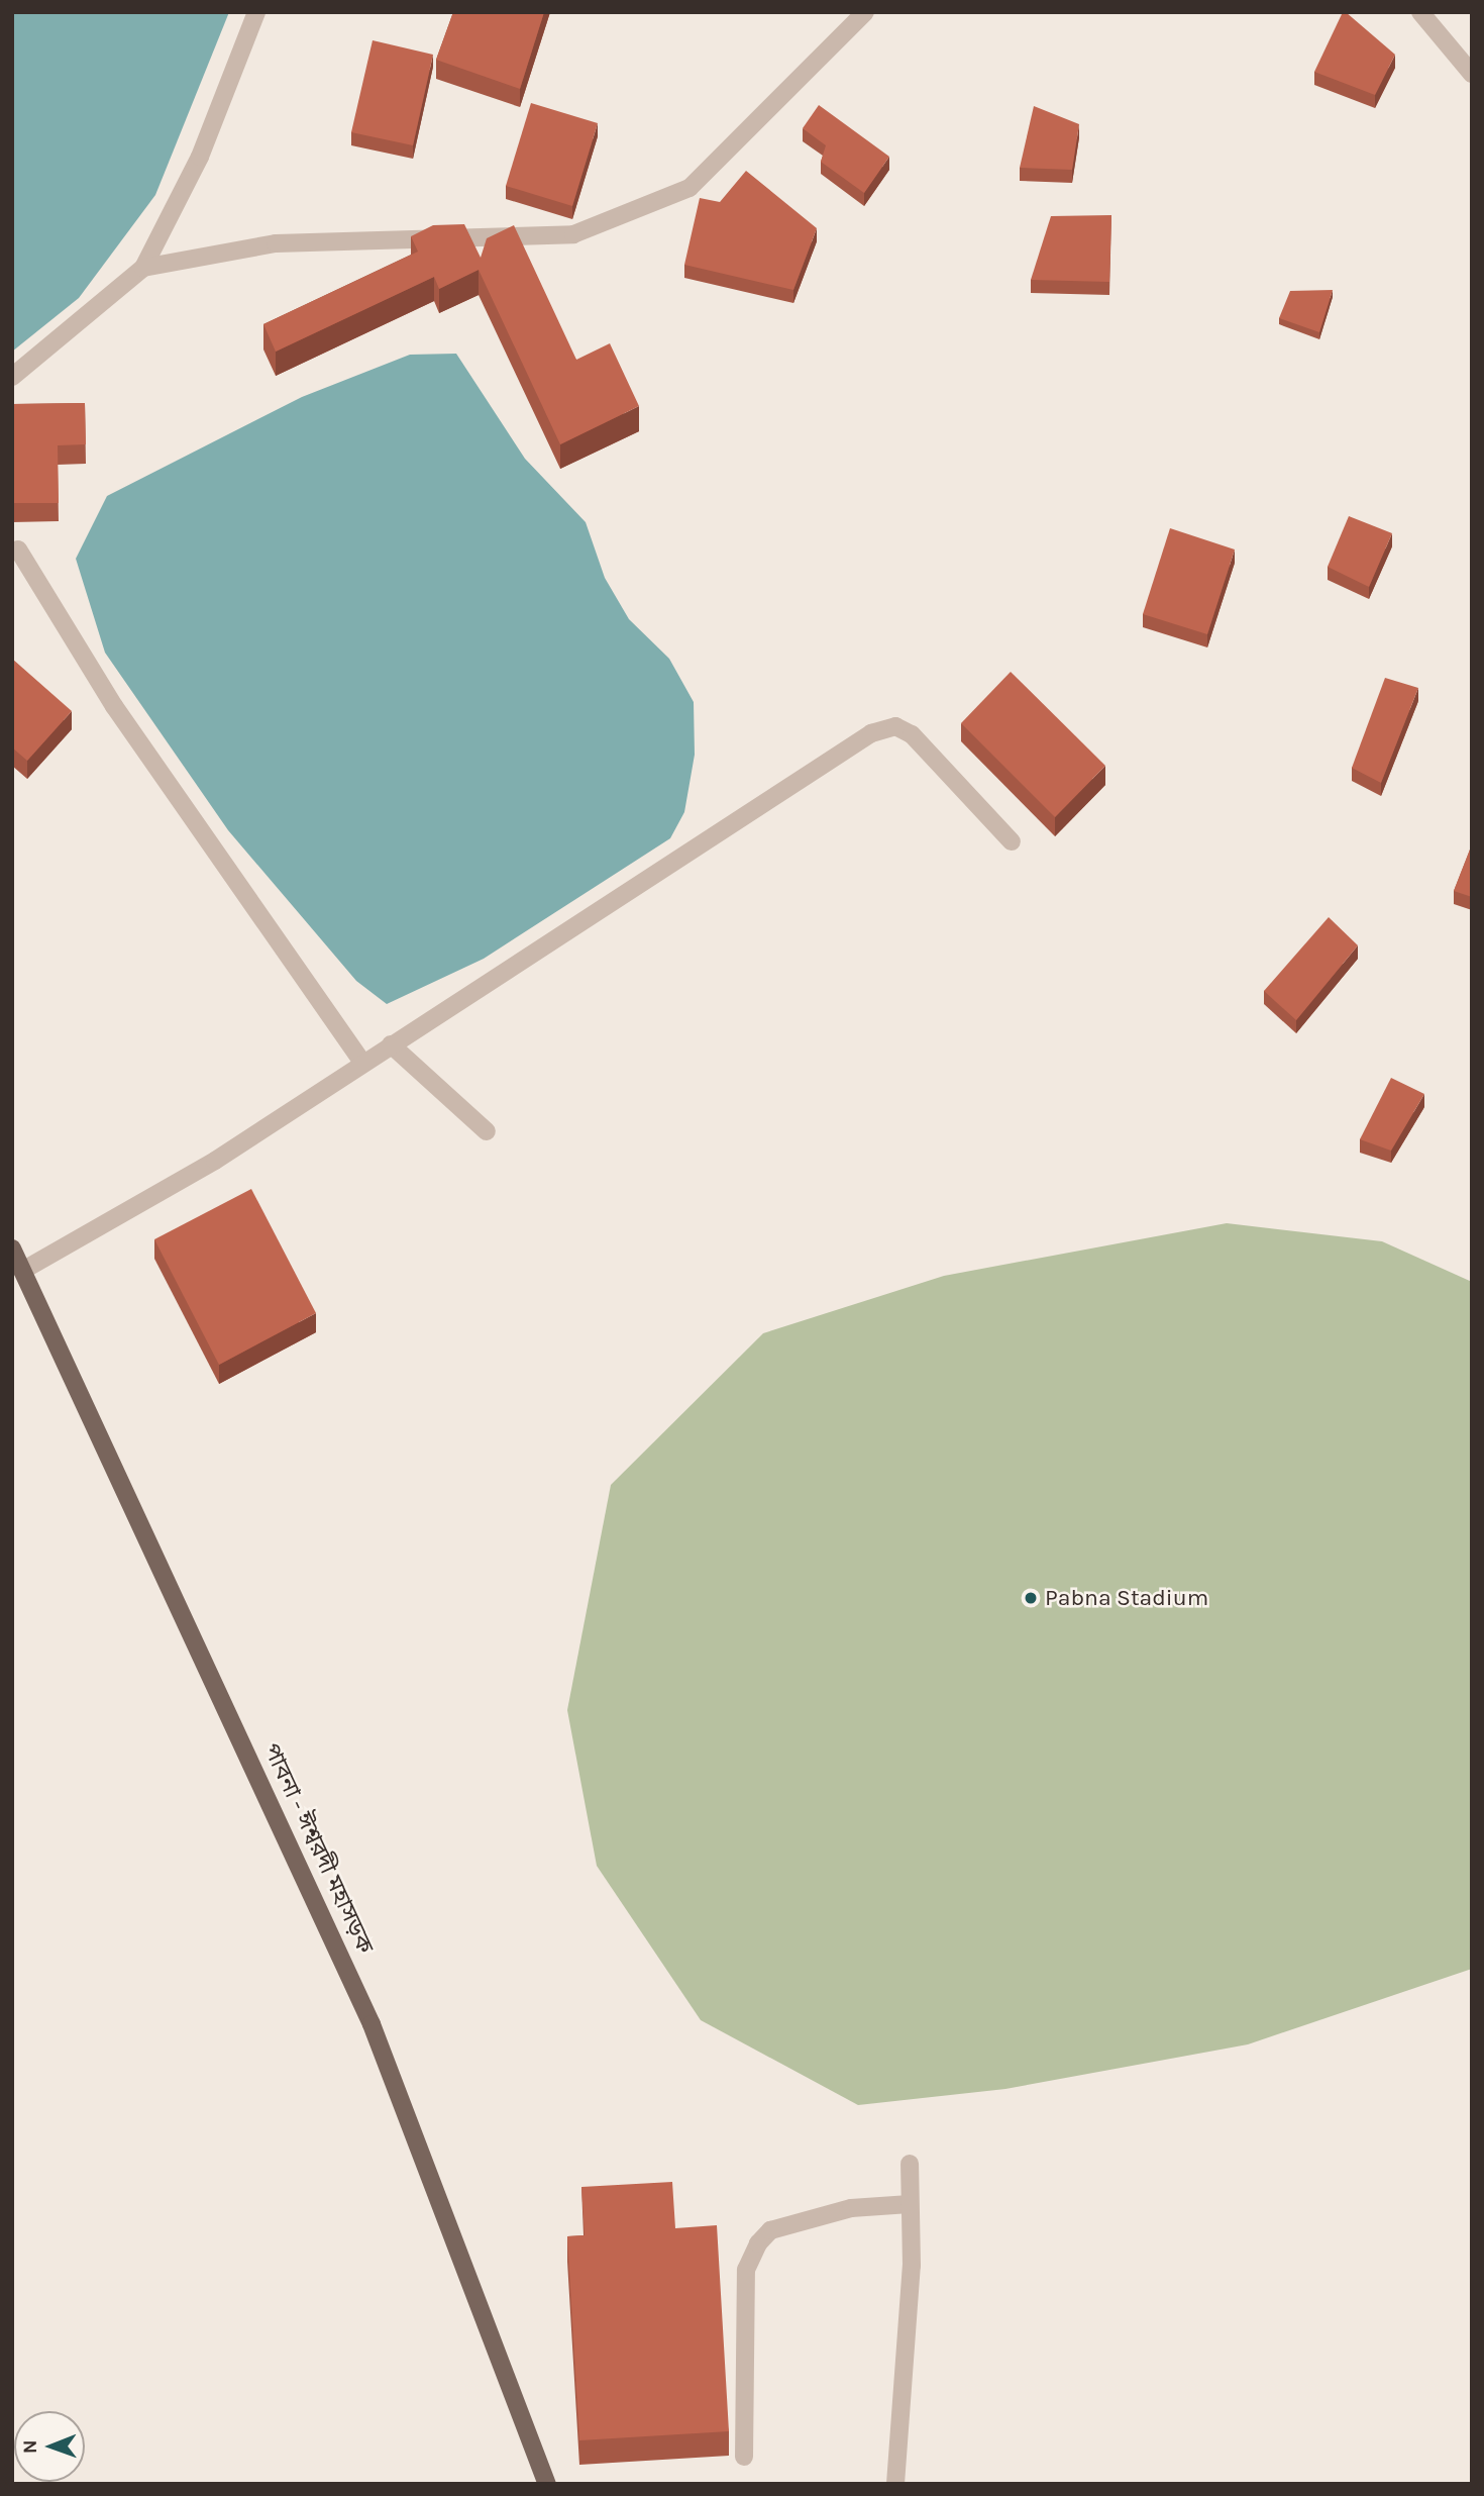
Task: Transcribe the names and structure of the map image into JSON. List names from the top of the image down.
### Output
{
  "streets": {
    "main road": ["পাবনা - ঈশ্বরদী মহাসড়ক"]
  },
  "places": ["Pabna Stadium"],
  "north": "left"
}
